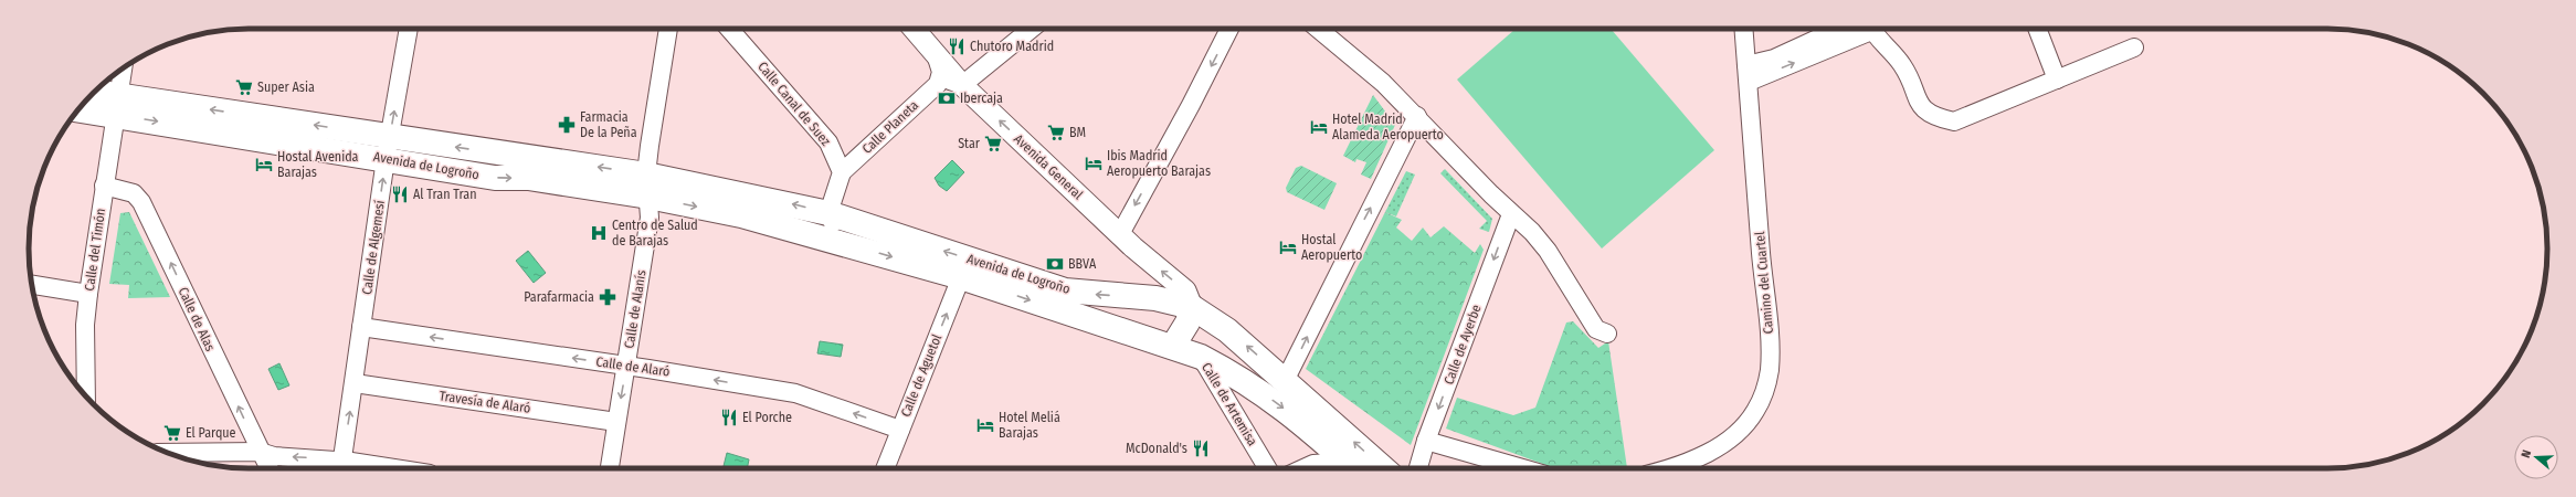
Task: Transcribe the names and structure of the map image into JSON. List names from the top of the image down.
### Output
{
  "streets": {
    "main road": ["Avenida de Logroño"],
    "street": [
      "Calle Canal de Suez",
      "Calle Planeta",
      "Avenida General",
      "Calle de Algemesí",
      "Calle del Timón",
      "Camino del Cuartel",
      "Calle de Alanís",
      "Calle de Alas",
      "Calle de Ayerbe",
      "Calle de Alaró",
      "Calle de Aguetol",
      "Travesía de Alaró",
      "Calle de Artemisa"
    ]
  },
  "crossings": [
    ["Calle Canal de Suez", "Calle Planeta"],
    ["Avenida de Logroño", "Avenida General"],
    ["Avenida de Logroño", "Calle de Algemesí"],
    ["Avenida de Logroño", "Calle del Timón"],
    ["Avenida de Logroño", "Calle de Alanís"],
    ["Avenida de Logroño", "Calle de Aguetol"],
    ["Avenida de Logroño", "Calle de Artemisa"],
    ["Calle de Algemesí", "Calle de Alaró"],
    ["Calle de Algemesí", "Travesía de Alaró"],
    ["Calle del Timón", "Calle de Alas"],
    ["Calle de Alanís", "Calle de Alaró"],
    ["Calle de Alanís", "Travesía de Alaró"],
    ["Calle de Alaró", "Calle de Aguetol"]
  ],
  "one_way": [
    "Avenida General",
    "Calle de Algemesí",
    "Calle de Alas",
    "Calle de Alaró",
    "Calle de Aguetol"
  ],
  "places": {
    "restaurant": [
      "Chutoro Madrid",
      "Al Tran Tran",
      "El Porche",
      "McDonald's"
    ],
    "supermarket": [
      "Super Asia",
      "BM",
      "Star",
      "El Parque"
    ],
    "bank": ["Ibercaja", "BBVA"],
    "pharmacy": ["Farmacia De la Peña", "Parafarmacia"],
    "hotel": [
      "Hotel Madrid Alameda Aeropuerto",
      "Ibis Madrid Aeropuerto Barajas",
      "Hostal Avenida Barajas",
      "Hostal Aeropuerto",
      "Hotel Meliá Barajas"
    ],
    "hospital": ["Centro de Salud de Barajas"]
  },
  "north": "left"
}
